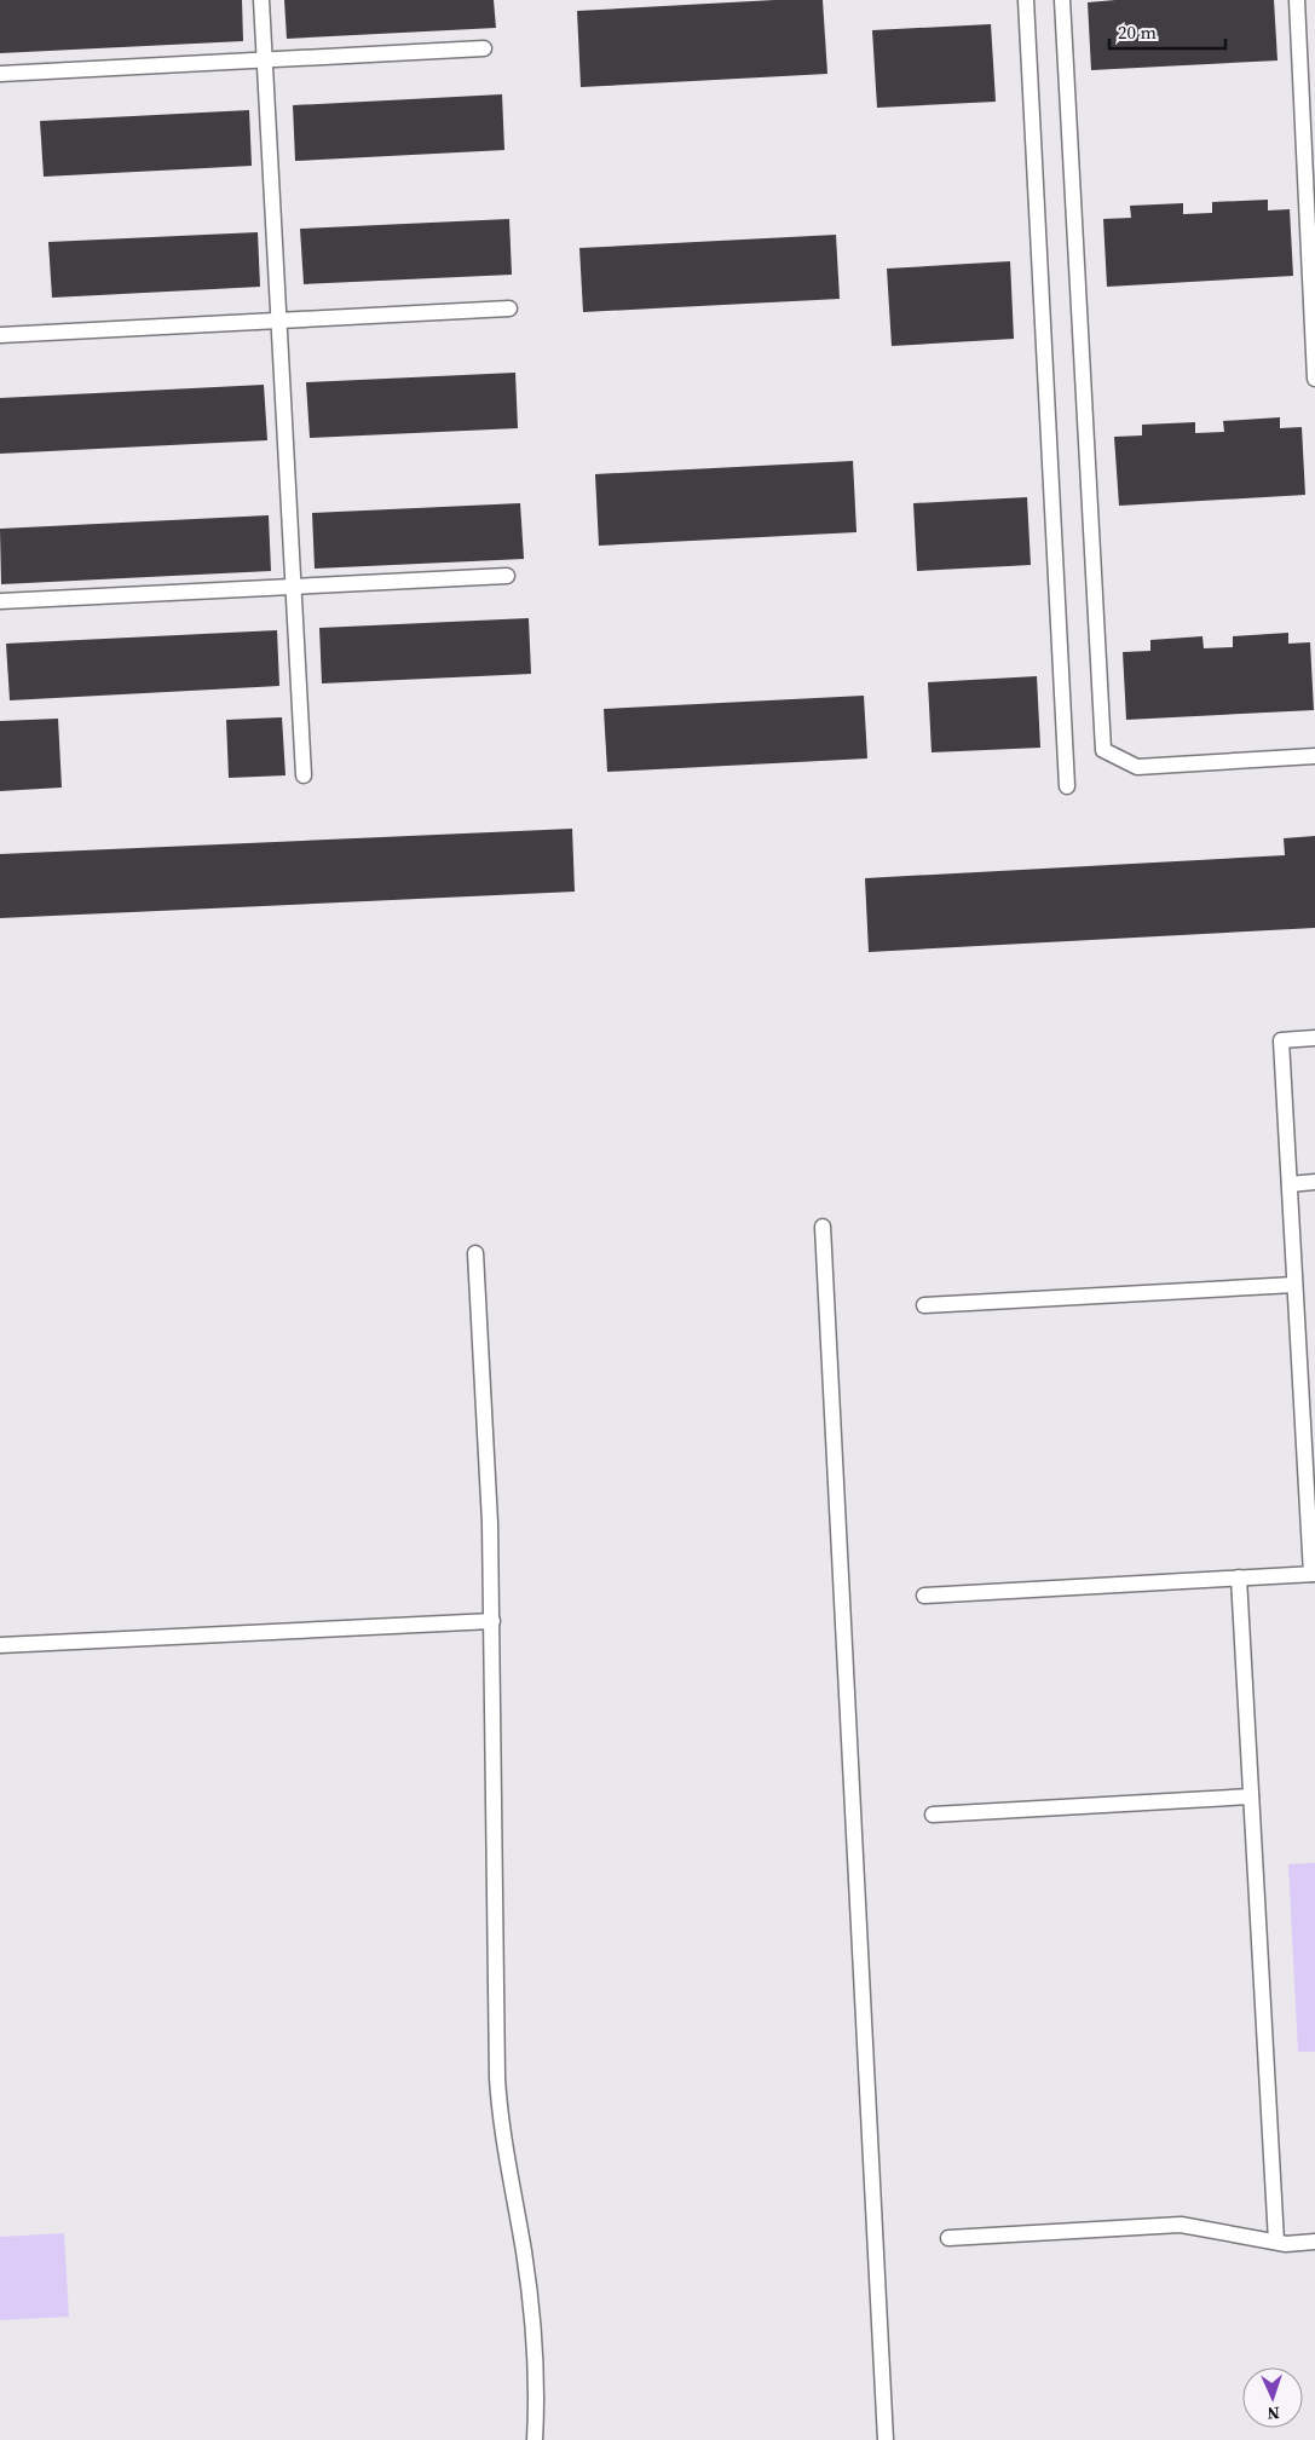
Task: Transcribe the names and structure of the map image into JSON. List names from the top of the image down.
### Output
{
  "scale_bar": "20 m",
  "north": "bottom"
}
